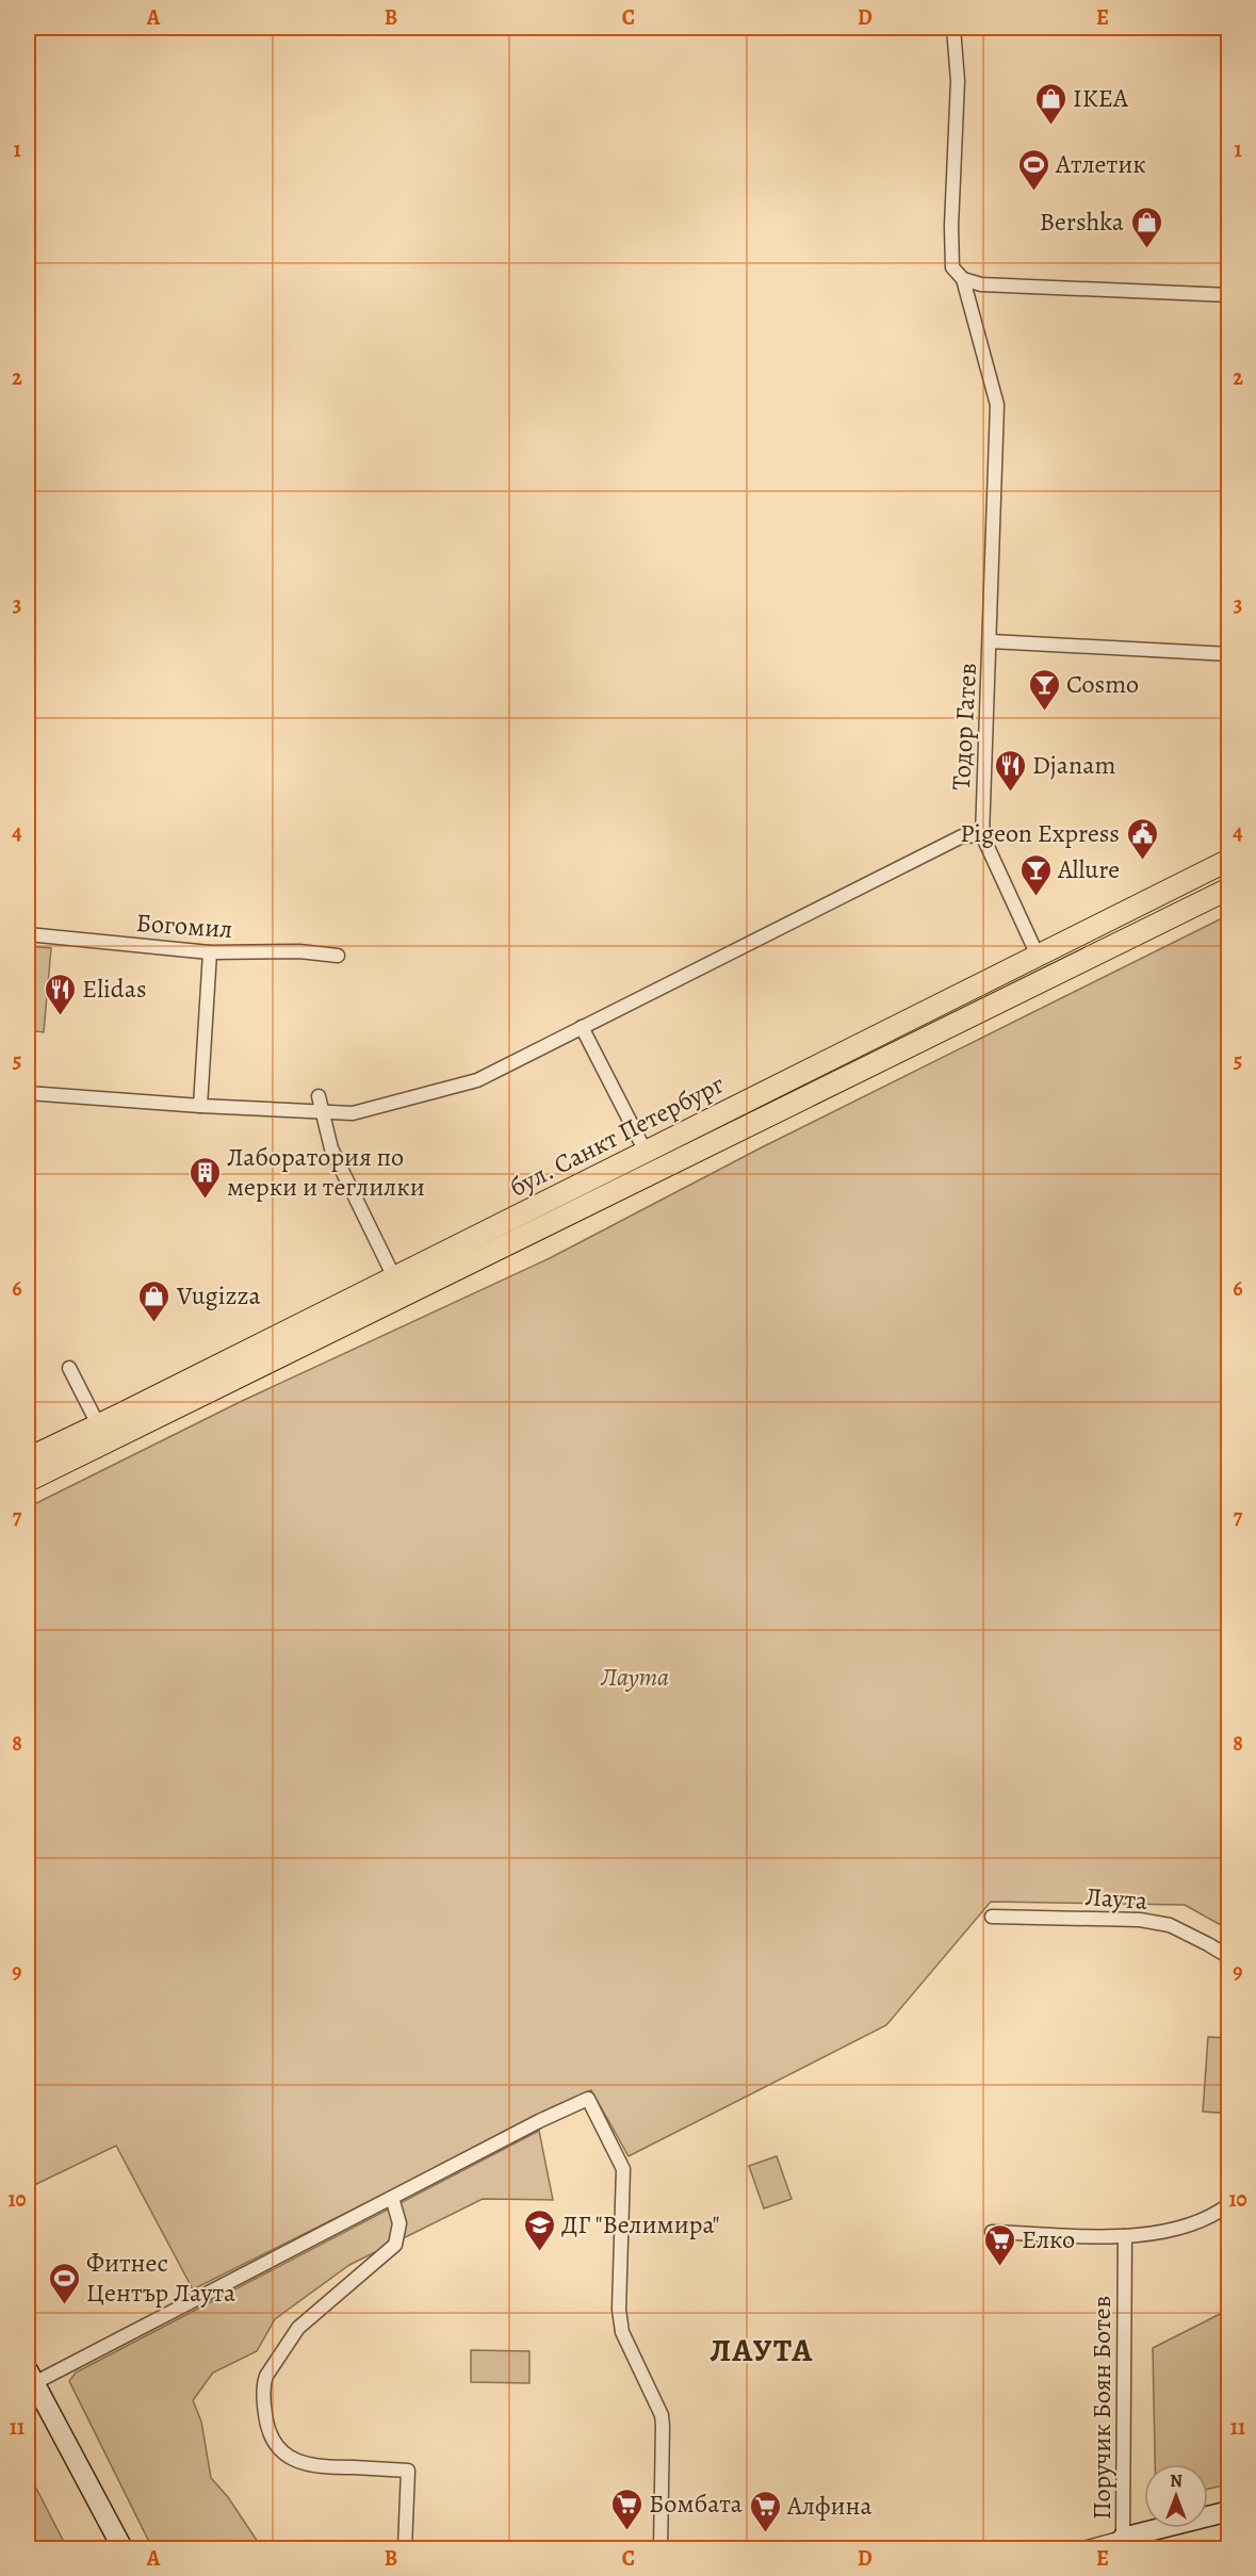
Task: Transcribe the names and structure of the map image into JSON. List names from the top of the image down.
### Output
{
  "streets": {
    "main road": ["бул. Санкт Петербург"],
    "street": [
      "Тодор Гатев",
      "Богомил",
      "Лаута",
      "Поручик Боян Ботев"
    ]
  },
  "crossings": [
    ["Тодор Гатев", "бул. Санкт Петербург"]
  ],
  "districts": ["ЛАУТА"],
  "parks": ["Лаута"],
  "places": {
    "shop": ["IKEA", "Bershka", "Vugizza"],
    "sports": ["Атлетик", "Фитнес Център Лаута"],
    "bar": ["Cosmo", "Allure"],
    "restaurant": ["Djanam", "Elidas"],
    "public building": ["Pigeon Express"],
    "building": ["Лаборатория по мерки и теглилки"],
    "school or university": ["ДГ \"Велимира\""],
    "supermarket": ["Елко", "Бомбата", "Алфина"]
  },
  "north": "top",
  "grid": {
    "columns": [
      "A",
      "B",
      "C",
      "D",
      "E"
    ],
    "rows": [
      "1",
      "2",
      "3",
      "4",
      "5",
      "6",
      "7",
      "8",
      "9",
      "10",
      "11"
    ]
  }
}
